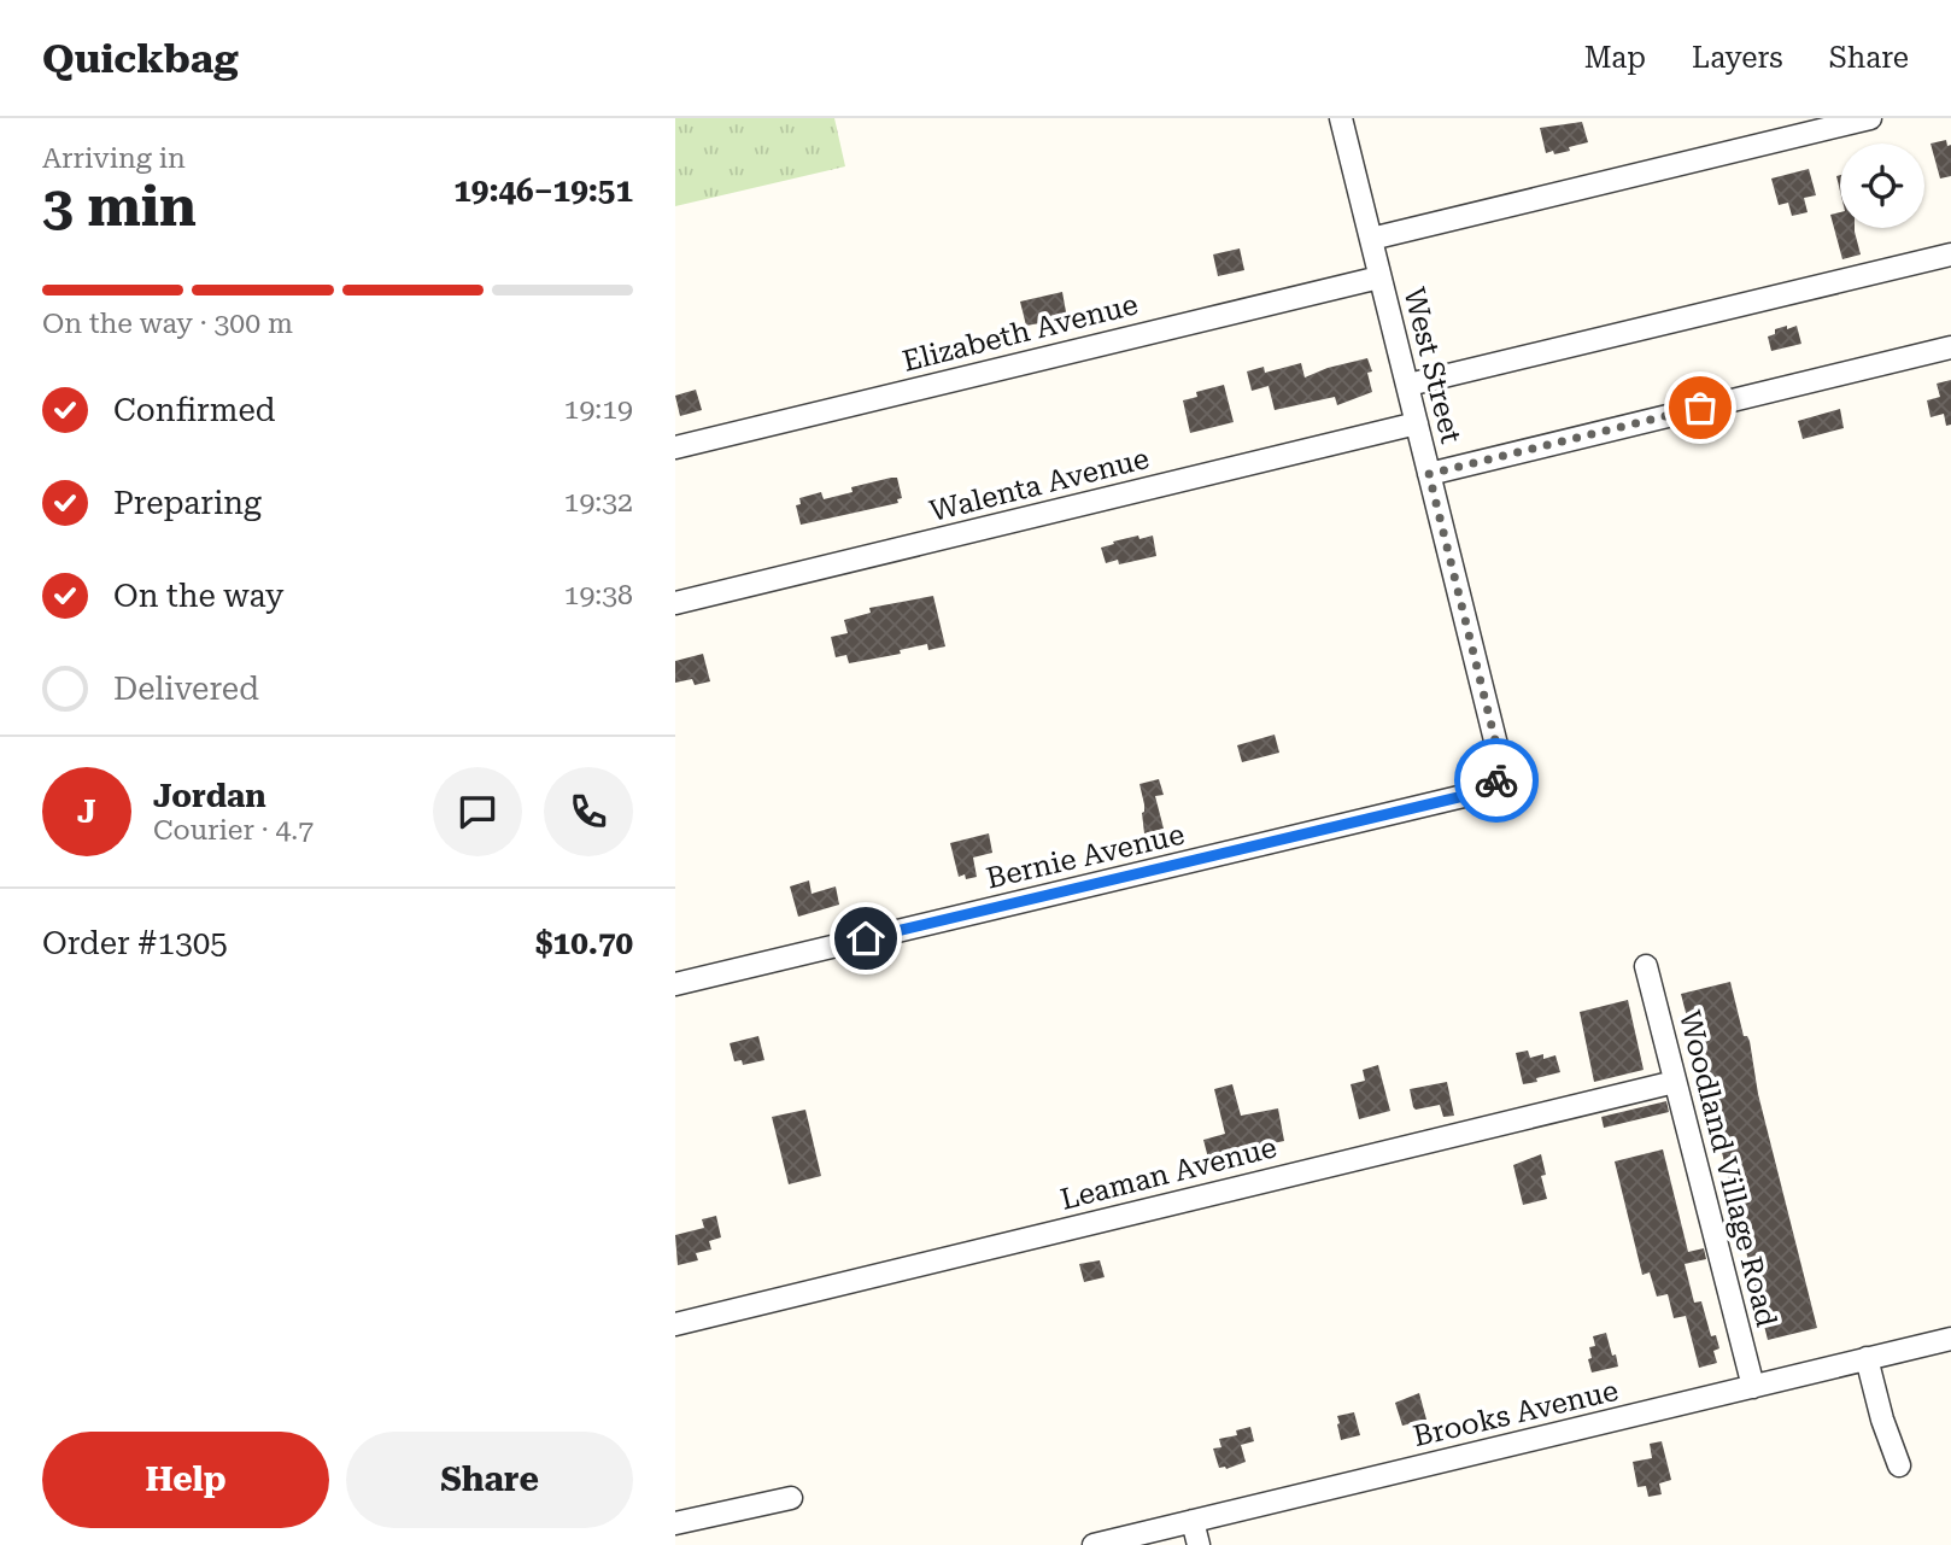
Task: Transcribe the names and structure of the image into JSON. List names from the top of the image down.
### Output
{
  "streets": {
    "street": [
      "Elizabeth Avenue",
      "West Street",
      "Walenta Avenue",
      "Bernie Avenue",
      "Woodland Village Road",
      "Leaman Avenue",
      "Brooks Avenue"
    ]
  },
  "crossings": [
    ["Elizabeth Avenue", "West Street"],
    ["West Street", "Walenta Avenue"],
    ["West Street", "Bernie Avenue"],
    ["Woodland Village Road", "Leaman Avenue"],
    ["Woodland Village Road", "Brooks Avenue"]
  ],
  "page": {
    "header": "Quickbag",
    "nav": ["Map", "Layers", "Share"],
    "heading": ["3 min", "Arriving in", "19:46–19:51"],
    "panel": [
      "Jordan",
      "Courier · 4.7",
      "Order #1305",
      "$10.70"
    ],
    "bar": "On the way · 300 m",
    "list": [
      ["Confirmed", "19:19"],
      ["Preparing", "19:32"],
      ["On the way", "19:38"],
      "Delivered"
    ],
    "round": "J",
    "buttons": ["Help", "Share"]
  }
}
